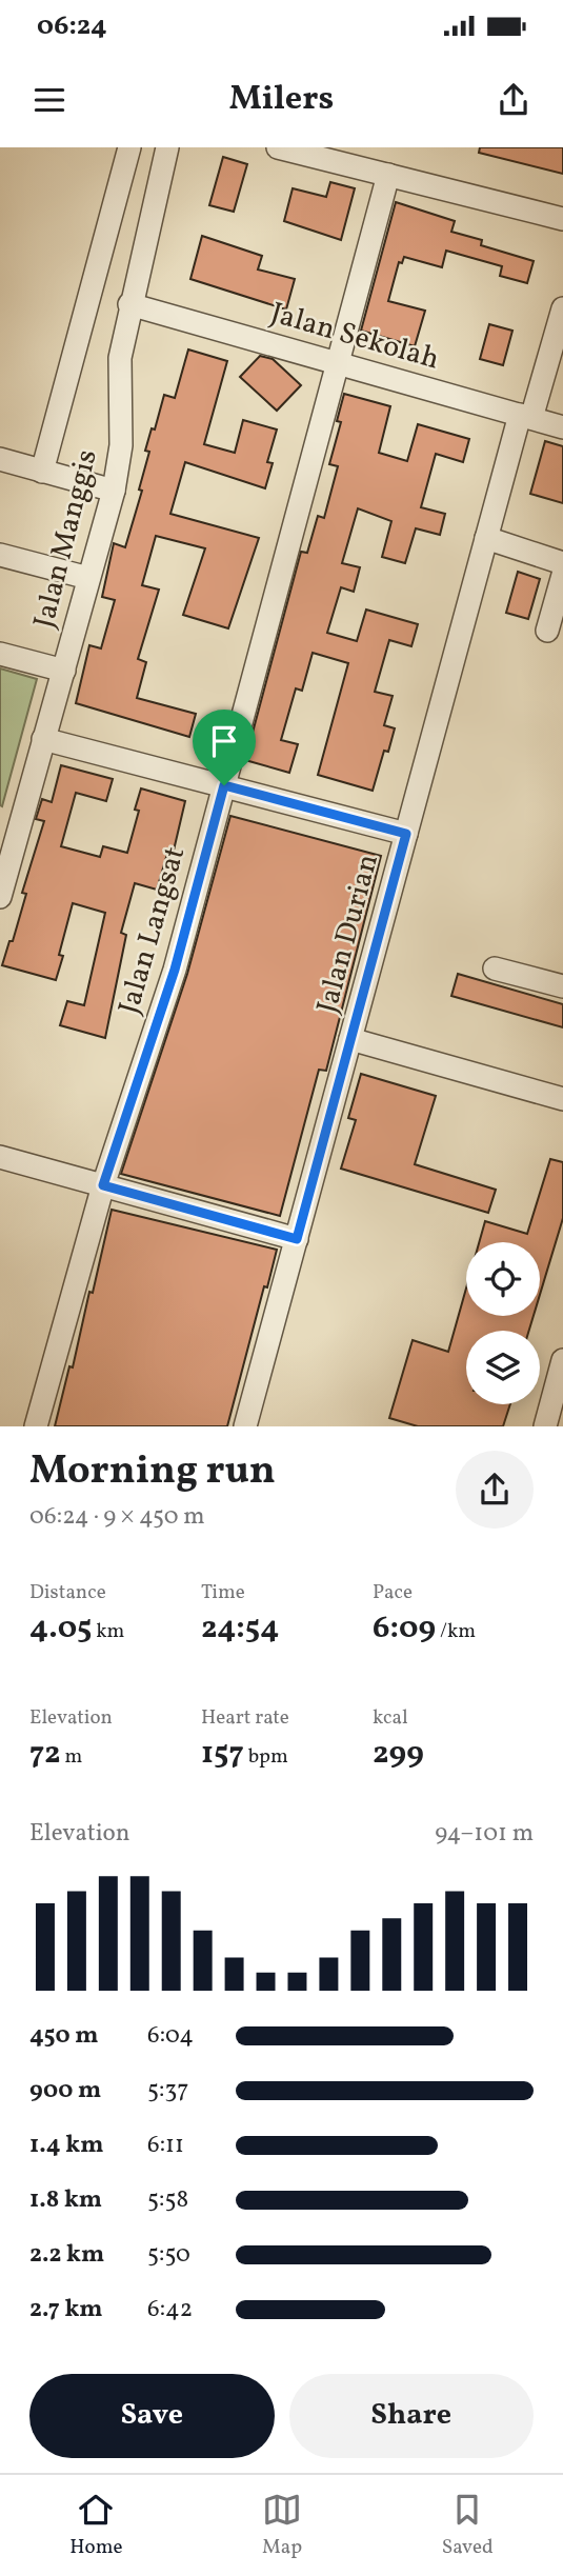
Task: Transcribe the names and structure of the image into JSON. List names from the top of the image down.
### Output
{
  "streets": {
    "street": [
      "Jalan Sekolah",
      "Jalan Manggis",
      "Jalan Langsat",
      "Jalan Durian"
    ]
  },
  "crossings": [
    ["Jalan Sekolah", "Jalan Manggis"],
    ["Jalan Sekolah", "Jalan Langsat"],
    ["Jalan Sekolah", "Jalan Durian"]
  ],
  "page": {
    "status": "06:24",
    "header": "Milers",
    "heading": ["Morning run", "06:24 · 9 × 450 m"],
    "stats": [
      ["Distance", "4.05 km"],
      ["Time", "24:54"],
      ["Pace", "6:09 /km"],
      ["Elevation", "72 m"],
      ["Heart rate", "157 bpm"],
      ["kcal", "299"]
    ],
    "chart": ["Elevation", "94–101 m"],
    "list": [
      {
        "name": "450 m",
        "note": "6:04"
      },
      {
        "name": "900 m",
        "note": "5:37"
      },
      {
        "name": "1.4 km",
        "note": "6:11"
      },
      {
        "name": "1.8 km",
        "note": "5:58"
      },
      {
        "name": "2.2 km",
        "note": "5:50"
      },
      {
        "name": "2.7 km",
        "note": "6:42"
      }
    ],
    "buttons": ["Save", "Share"],
    "tabs": ["Home", "Map", "Saved"]
  }
}
